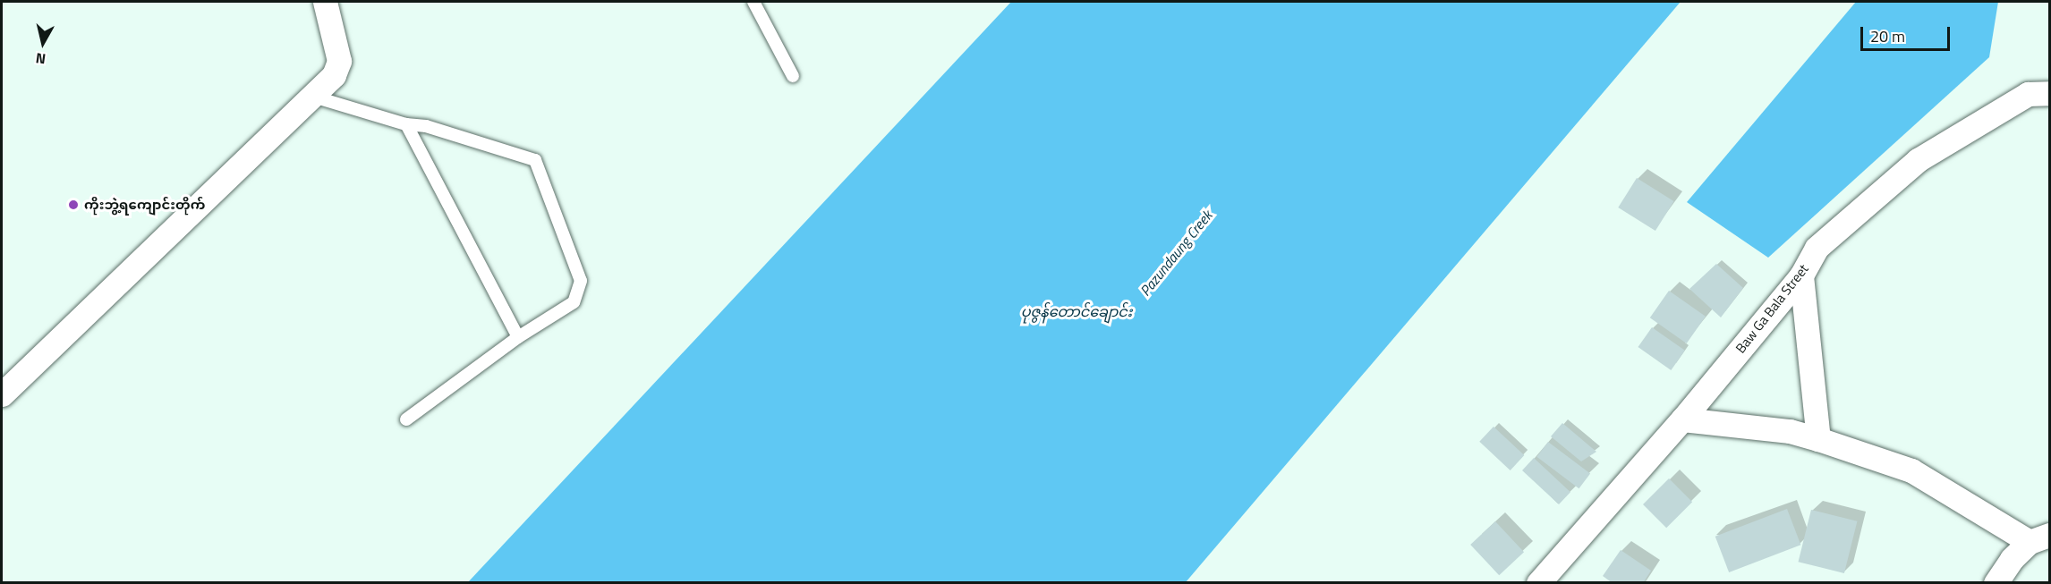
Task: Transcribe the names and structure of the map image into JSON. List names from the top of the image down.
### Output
{
  "streets": {
    "street": ["Baw Ga Bala Street"]
  },
  "water": ["Pazundaung Creek", "ပုဇွန်တောင်ချောင်း"],
  "places": ["ကိုးဘွဲ့ရကျောင်းတိုက်"],
  "scale_bar": "20 m",
  "north": "bottom"
}
